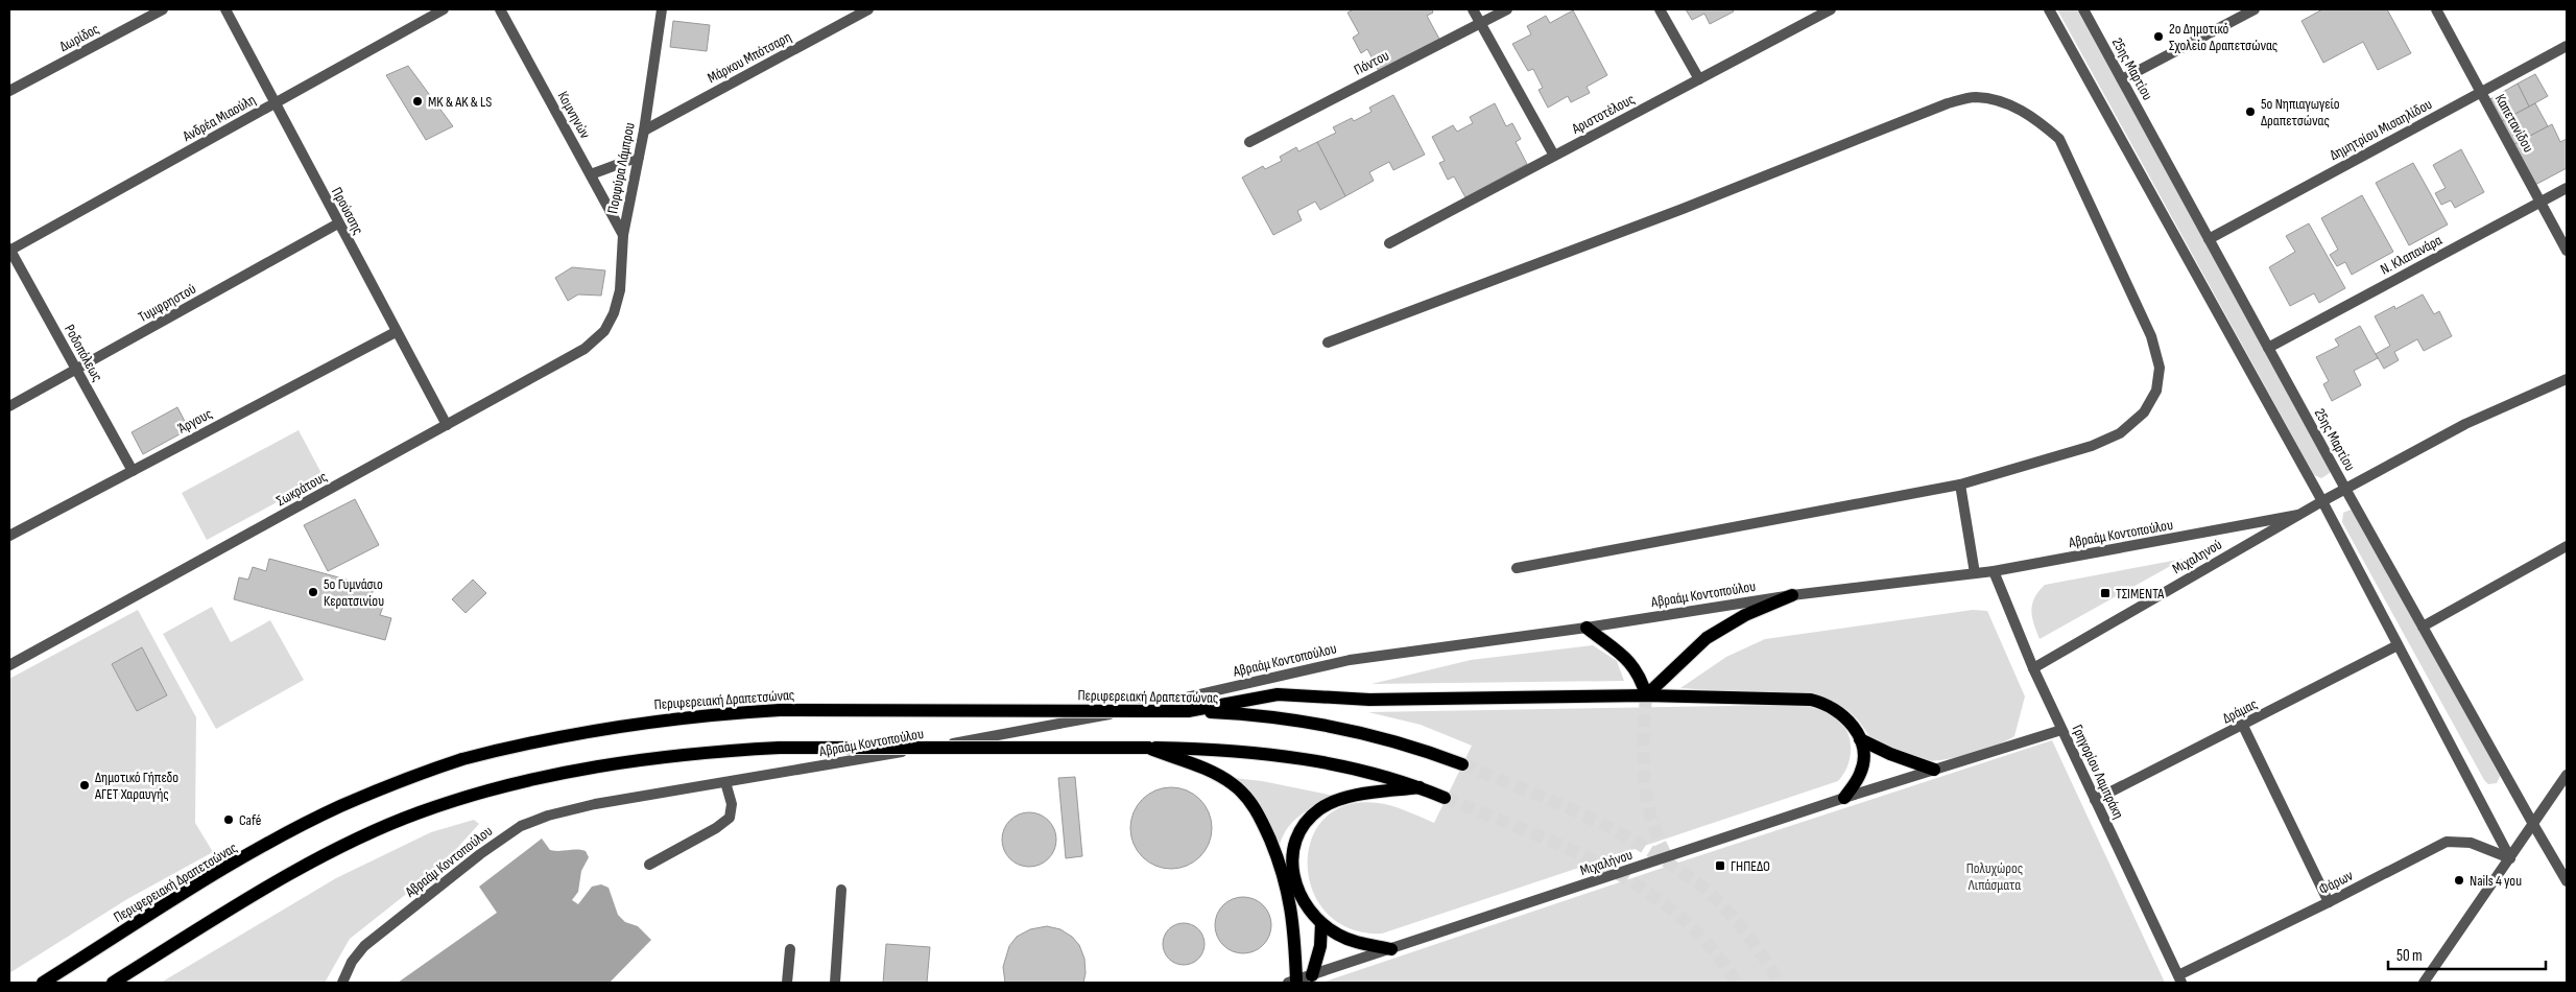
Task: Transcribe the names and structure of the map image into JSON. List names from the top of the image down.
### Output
{
  "streets": {
    "main road": ["Περιφερειακή Δραπετσώνας"],
    "street": [
      "Δωρίδος",
      "Μάρκου Μπότσαρη",
      "Πόντου",
      "25ης Μαρτίου",
      "Αριστοτέλους",
      "Κομνηνών",
      "Ανδρέα Μιαούλη",
      "Καπετανίδου",
      "Δημητρίου Μισαηλίδου",
      "Πορφύρα Λάμπρου",
      "Προύσσης",
      "Ν. Κλαπανάρα",
      "Τυμφρηστού",
      "Ροδοπόλεως",
      "Άργους",
      "Σωκράτους",
      "Αβραάμ Κοντοπούλου",
      "Μιχαληνού",
      "Δράμας",
      "Γρηγορίου Λαμπράκη",
      "Μιχαλήνου",
      "Φάρων"
    ]
  },
  "crossings": [
    ["Μάρκου Μπότσαρη", "Πορφύρα Λάμπρου"],
    ["25ης Μαρτίου", "Δημητρίου Μισαηλίδου"],
    ["25ης Μαρτίου", "Ν. Κλαπανάρα"],
    ["Κομνηνών", "Πορφύρα Λάμπρου"],
    ["Ανδρέα Μιαούλη", "Προύσσης"],
    ["Ανδρέα Μιαούλη", "Ροδοπόλεως"],
    ["Καπετανίδου", "Δημητρίου Μισαηλίδου"],
    ["Καπετανίδου", "Ν. Κλαπανάρα"],
    ["Πορφύρα Λάμπρου", "Σωκράτους"],
    ["Προύσσης", "Τυμφρηστού"],
    ["Προύσσης", "Άργους"],
    ["Προύσσης", "Σωκράτους"],
    ["Τυμφρηστού", "Ροδοπόλεως"],
    ["Ροδοπόλεως", "Άργους"],
    ["Αβραάμ Κοντοπούλου", "Μιχαληνού"],
    ["Αβραάμ Κοντοπούλου", "Γρηγορίου Λαμπράκη"],
    ["Μιχαληνού", "Γρηγορίου Λαμπράκη"],
    ["Δράμας", "Γρηγορίου Λαμπράκη"],
    ["Γρηγορίου Λαμπράκη", "Φάρων"]
  ],
  "parks": ["Πολυχώρος Λιπάσματα"],
  "places": {
    "other": [
      "2ο Δημοτικό Σχολείο Δραπετσώνας",
      "MK & AK & LS",
      "5ο Νηπιαγωγείο Δραπετσώνας",
      "5ο Γυμνάσιο Κερατσινίου",
      "Δημοτικό Γήπεδο ΑΓΕΤ Χαραυγής",
      "Café",
      "Nails 4 you"
    ],
    "transit": ["ΤΣΙΜΕΝΤΑ", "ΓΗΠΕΔΟ"]
  },
  "scale_bar": "50 m"
}
